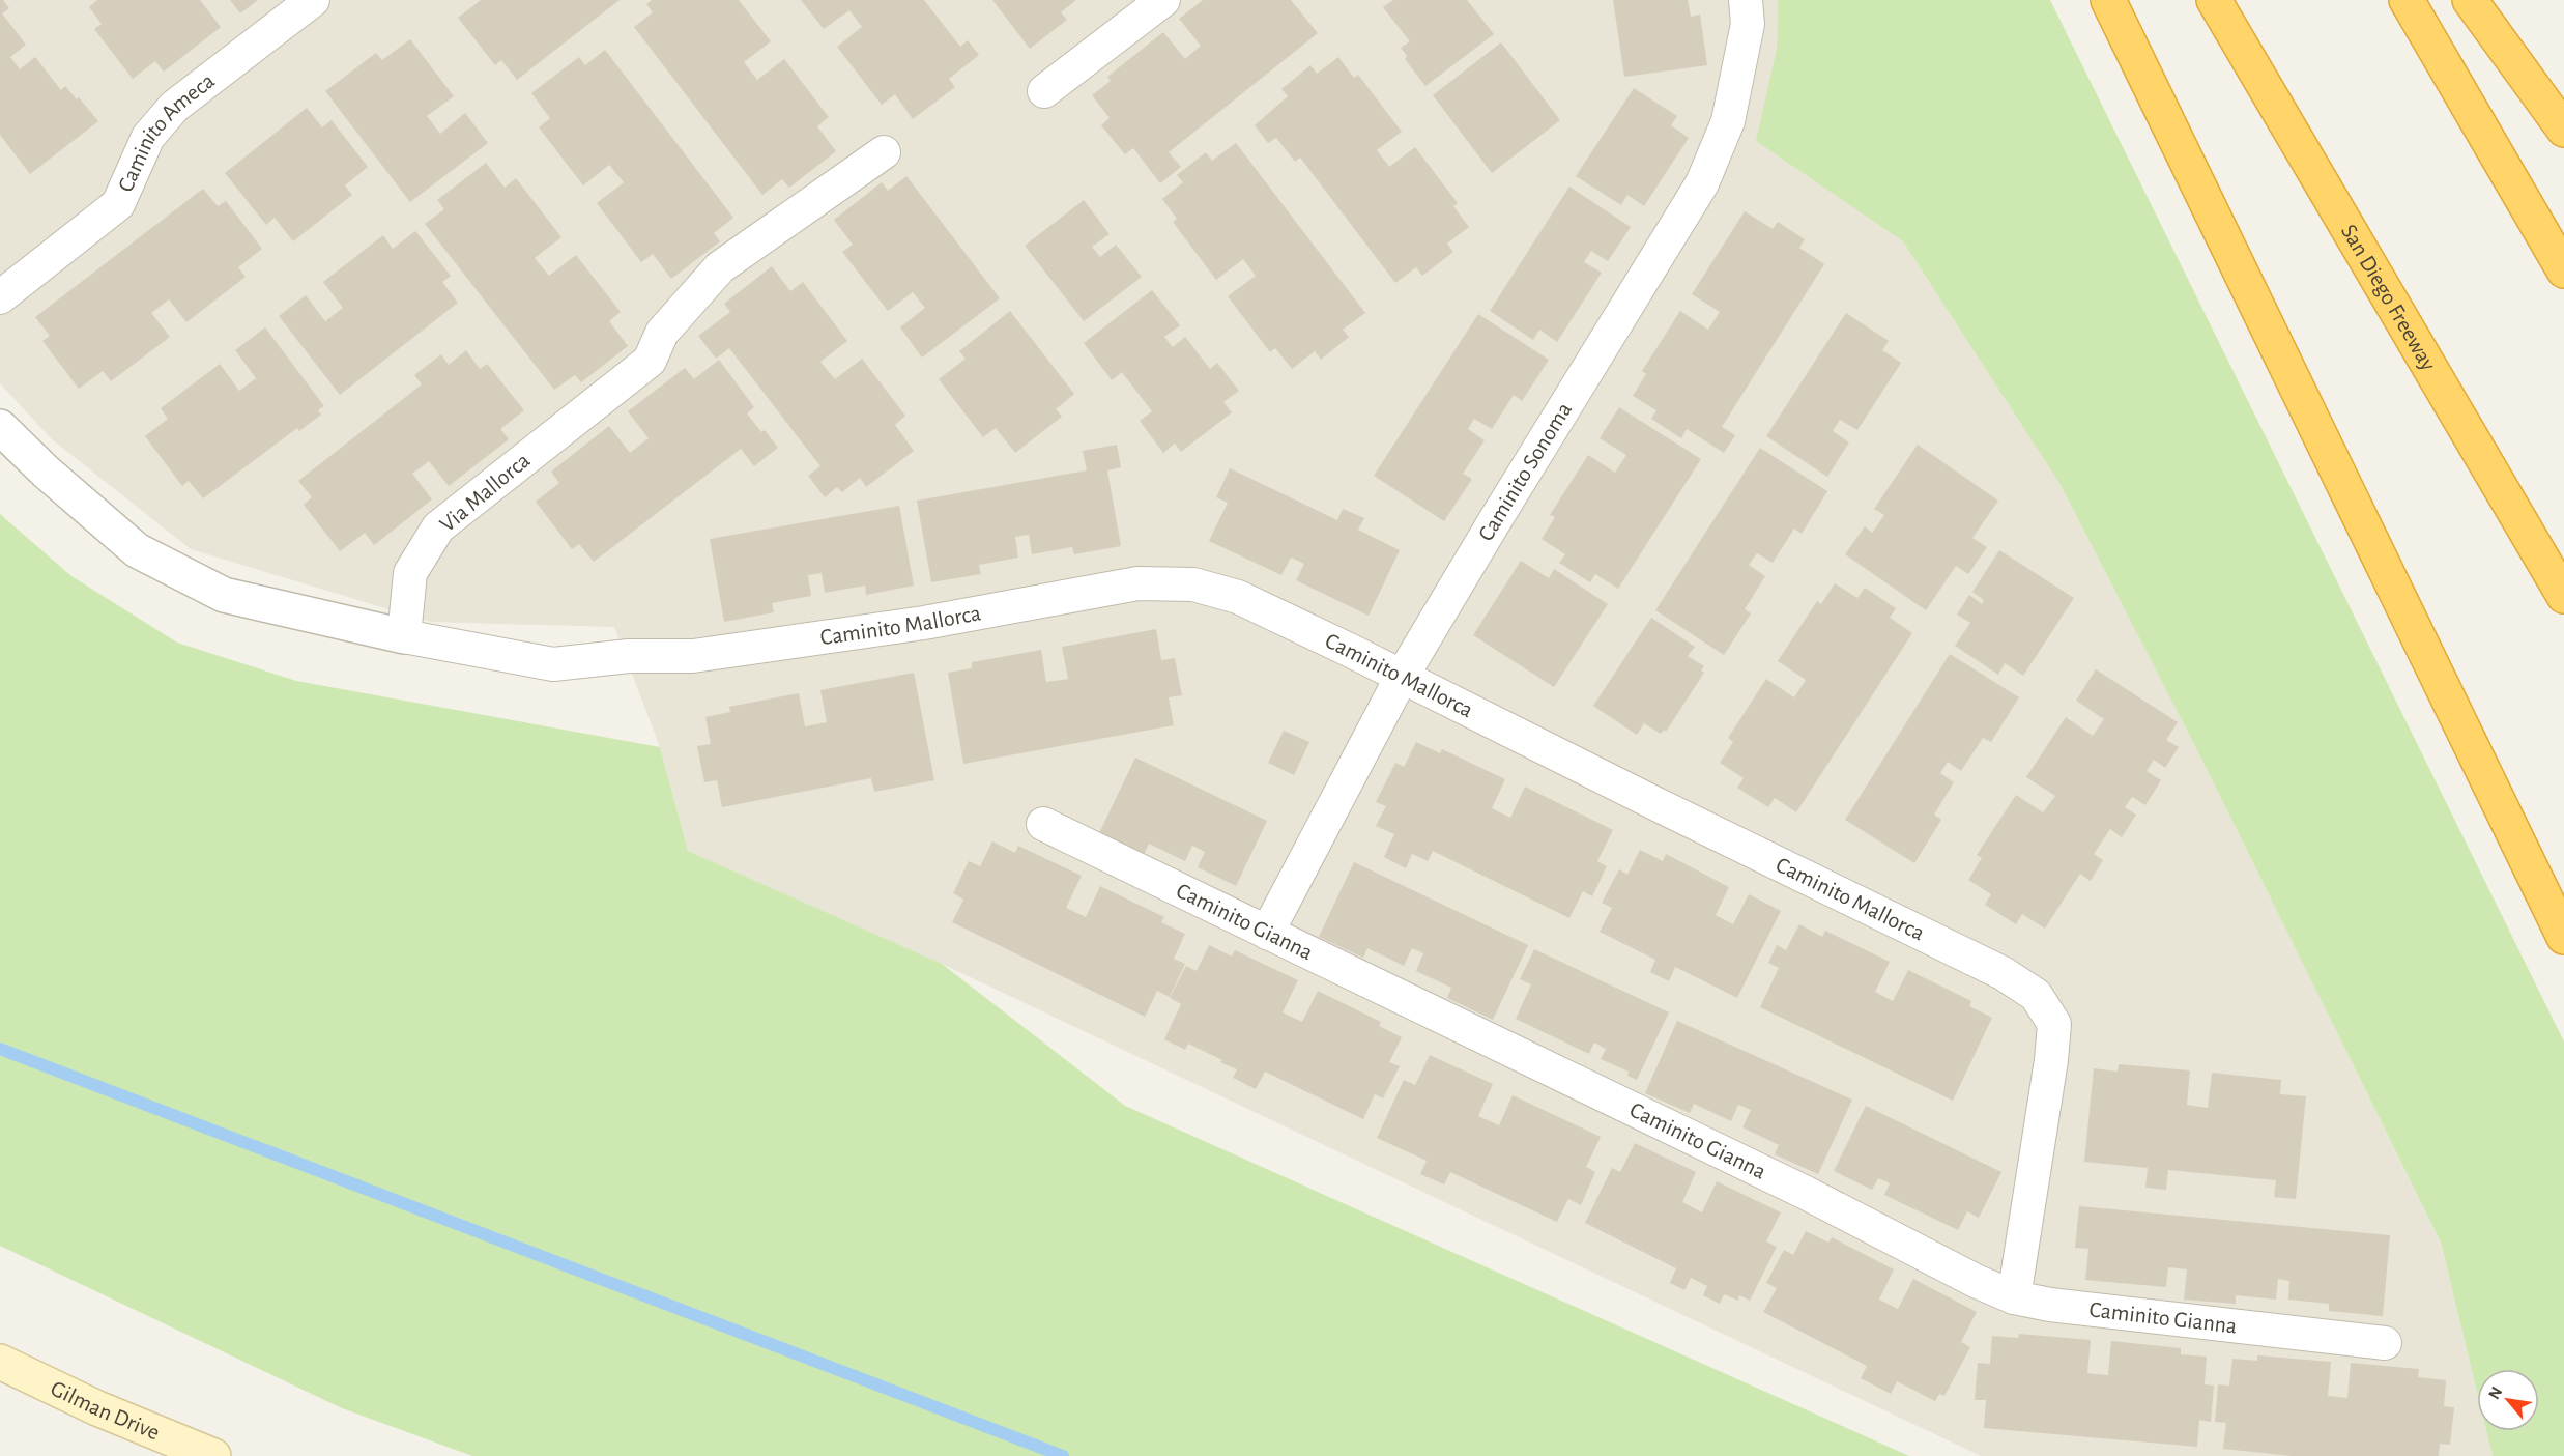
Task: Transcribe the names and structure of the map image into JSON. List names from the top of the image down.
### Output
{
  "streets": {
    "highway": ["San Diego Freeway"],
    "main road": ["Gilman Drive"],
    "street": [
      "Caminito Ameca",
      "Caminito Sonoma",
      "Via Mallorca",
      "Caminito Mallorca",
      "Caminito Gianna"
    ]
  },
  "crossings": [
    ["Caminito Sonoma", "Caminito Mallorca"],
    ["Caminito Sonoma", "Caminito Gianna"],
    ["Via Mallorca", "Caminito Mallorca"],
    ["Caminito Mallorca", "Caminito Gianna"]
  ],
  "north": "top left"
}
